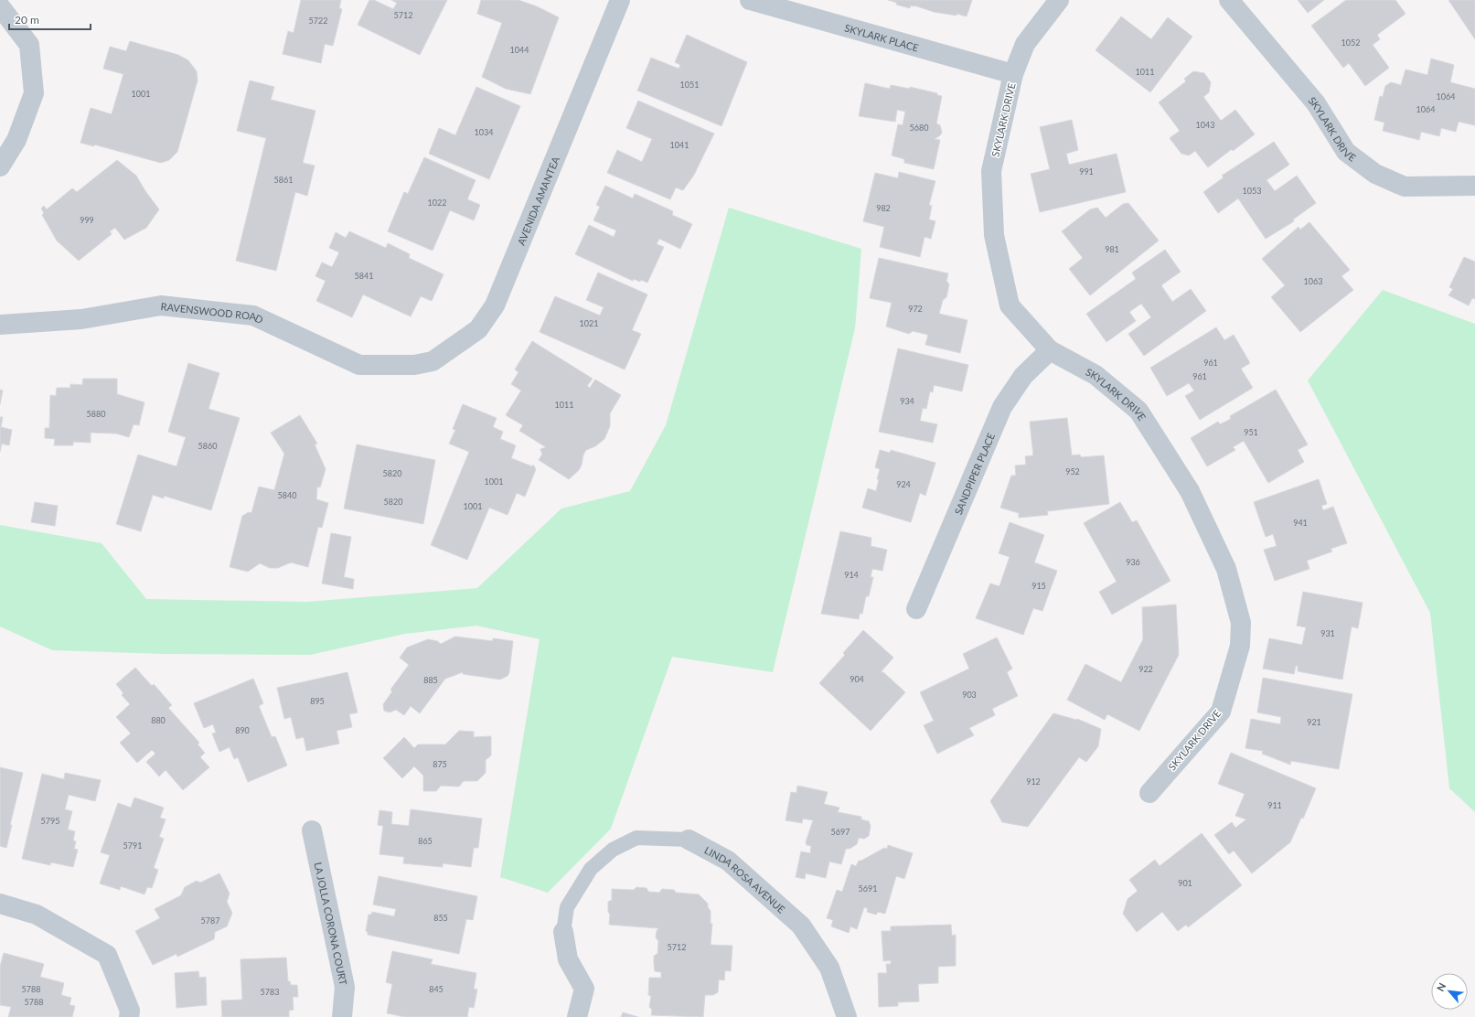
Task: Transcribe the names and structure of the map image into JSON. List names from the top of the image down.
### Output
{
  "streets": {
    "street": [
      "SKYLARK PLACE",
      "SKYLARK DRIVE",
      "AVENIDA AMANTEA",
      "RAVENSWOOD ROAD",
      "SANDPIPER PLACE",
      "LINDA ROSA AVENUE",
      "LA JOLLA CORONA COURT"
    ]
  },
  "crossings": [
    ["SKYLARK PLACE", "SKYLARK DRIVE"],
    ["SKYLARK DRIVE", "SANDPIPER PLACE"],
    ["AVENIDA AMANTEA", "RAVENSWOOD ROAD"]
  ],
  "house_numbers": [
    "5712",
    "5722",
    "1052",
    "1044",
    "1011",
    "1051",
    "1001",
    "1064",
    "1064",
    "1043",
    "5680",
    "1034",
    "1041",
    "991",
    "5861",
    "1053",
    "1022",
    "982",
    "999",
    "981",
    "5841",
    "1063",
    "972",
    "1021",
    "961",
    "961",
    "934",
    "1011",
    "5880",
    "951",
    "5860",
    "952",
    "5820",
    "1001",
    "924",
    "5840",
    "5820",
    "1001",
    "941",
    "936",
    "914",
    "915",
    "931",
    "922",
    "904",
    "885",
    "903",
    "895",
    "880",
    "921",
    "890",
    "875",
    "912",
    "911",
    "5795",
    "5697",
    "865",
    "5791",
    "901",
    "5691",
    "855",
    "5787",
    "5712",
    "5788",
    "845",
    "5783",
    "5788"
  ],
  "scale_bar": "20 m",
  "north": "top left"
}
